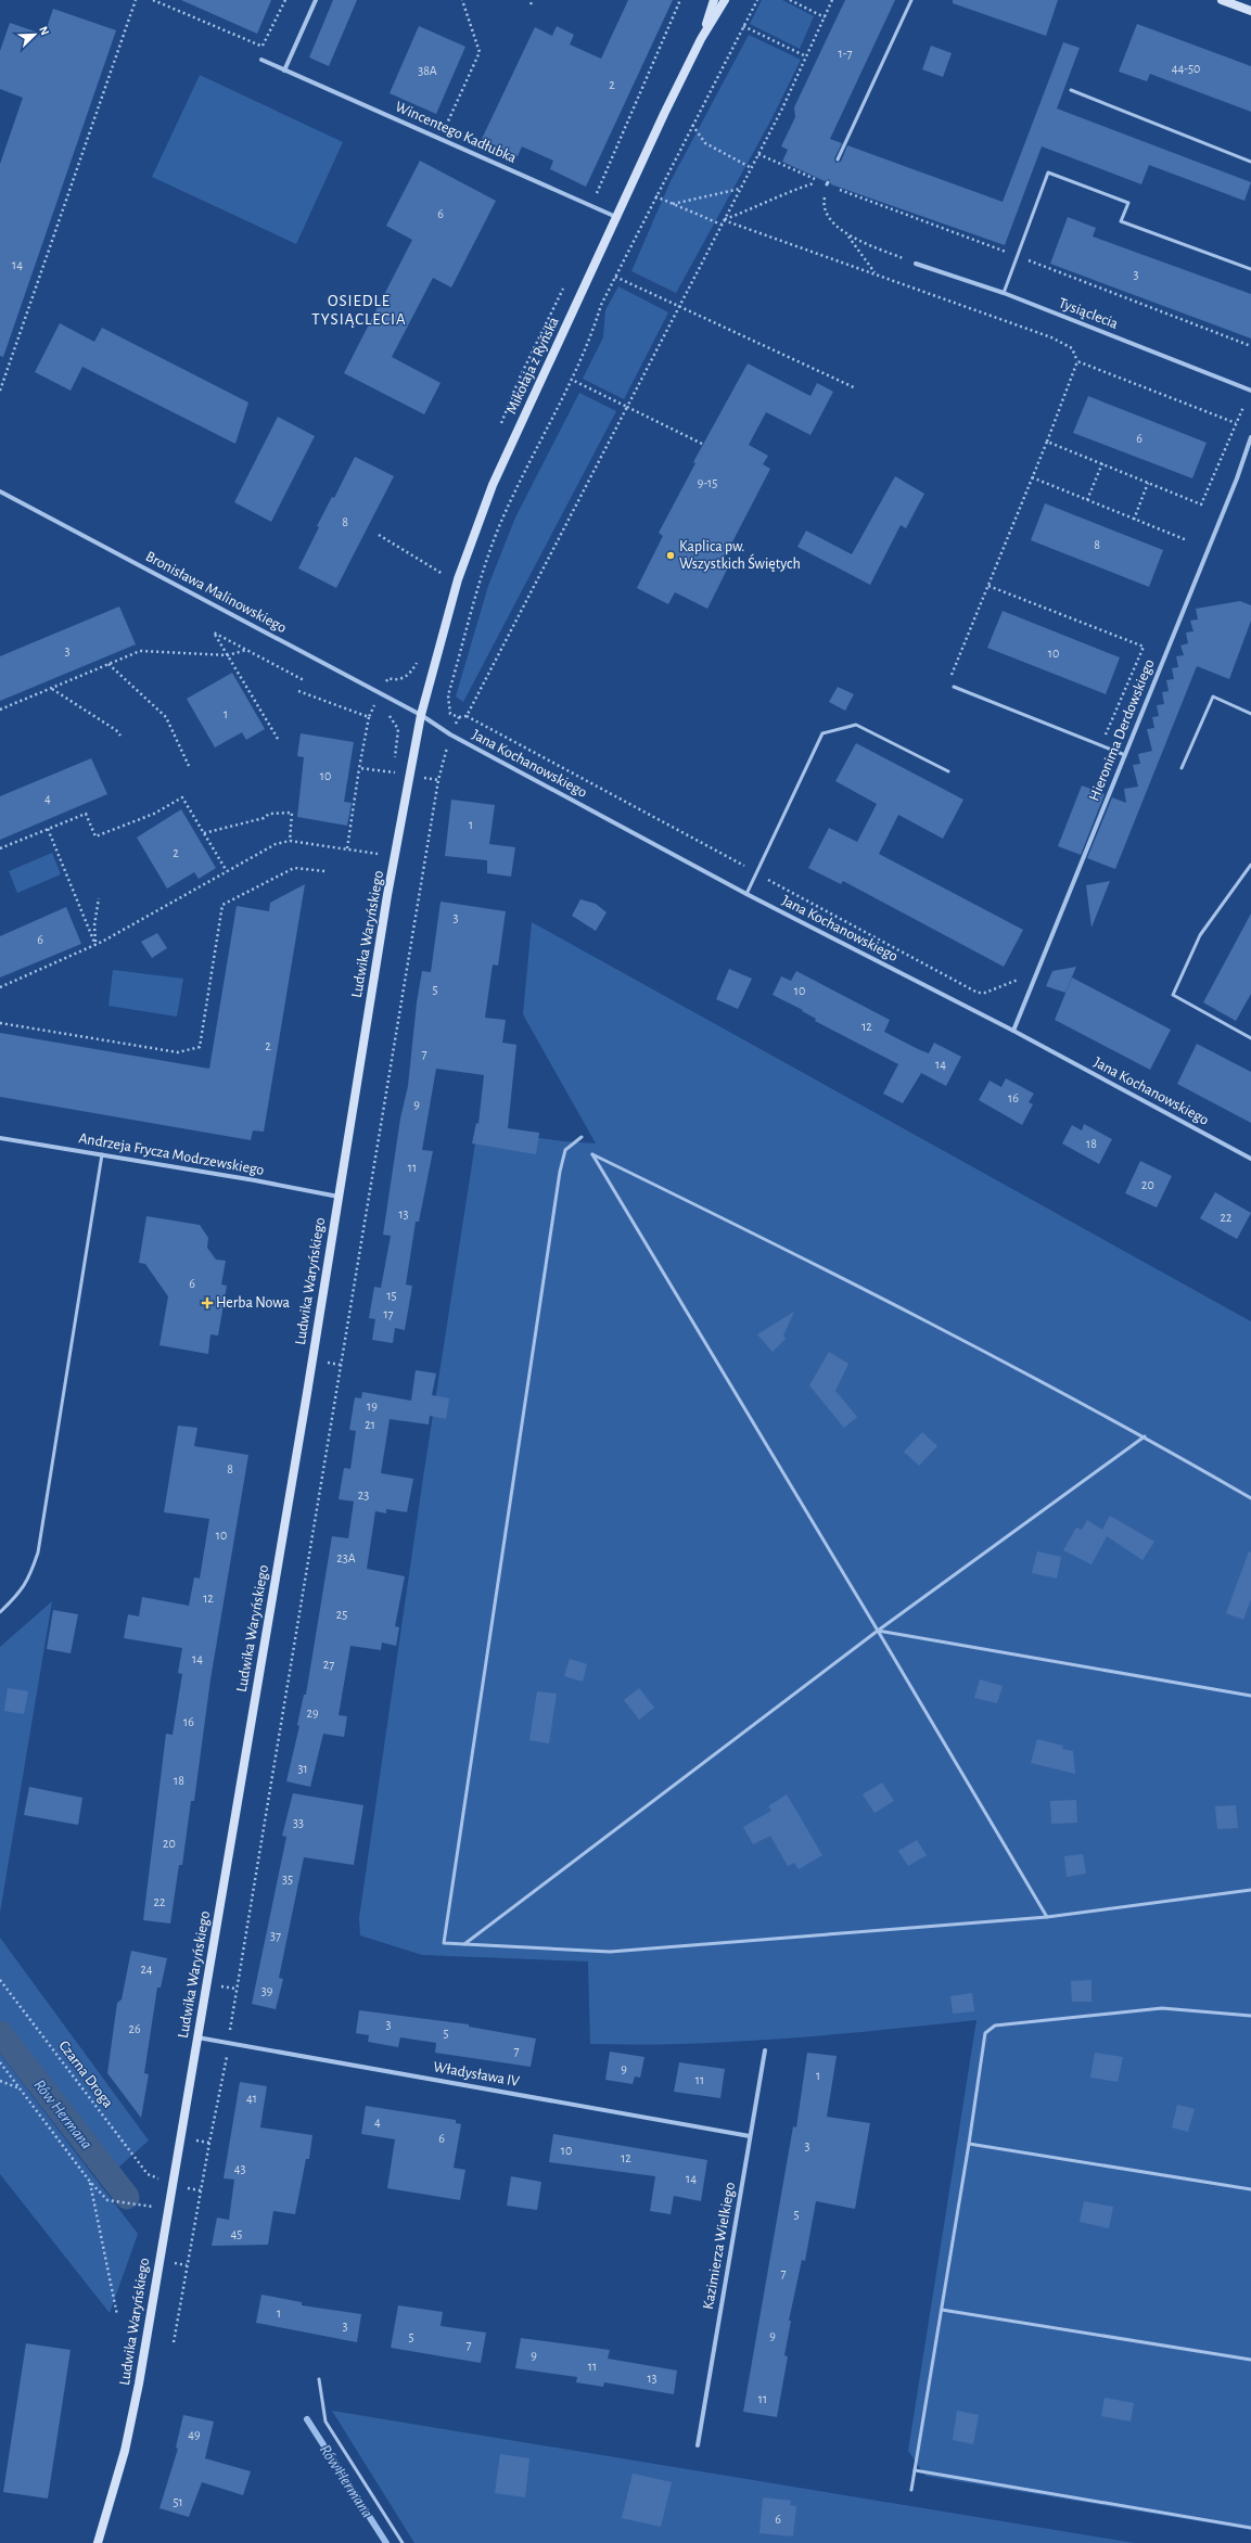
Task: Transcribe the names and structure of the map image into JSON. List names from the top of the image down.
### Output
{
  "streets": {
    "street": [
      "Wincentego Kadłubka",
      "Tysiąclecia",
      "Mikołaja z Ryńska",
      "Bronisława Malinowskiego",
      "Hieronima Derdowskiego",
      "Jana Kochanowskiego",
      "Ludwika Waryńskiego",
      "Andrzeja Frycza Modrzewskiego",
      "Władysława IV",
      "Kazimierza Wielkiego"
    ],
    "path": ["Czarna Droga"]
  },
  "crossings": [
    ["Wincentego Kadłubka", "Mikołaja z Ryńska"],
    ["Mikołaja z Ryńska", "Bronisława Malinowskiego"],
    ["Mikołaja z Ryńska", "Jana Kochanowskiego"],
    ["Mikołaja z Ryńska", "Ludwika Waryńskiego"],
    ["Bronisława Malinowskiego", "Jana Kochanowskiego"],
    ["Bronisława Malinowskiego", "Ludwika Waryńskiego"],
    ["Hieronima Derdowskiego", "Jana Kochanowskiego"],
    ["Jana Kochanowskiego", "Ludwika Waryńskiego"],
    ["Ludwika Waryńskiego", "Andrzeja Frycza Modrzewskiego"],
    ["Ludwika Waryńskiego", "Władysława IV"],
    ["Władysława IV", "Kazimierza Wielkiego"]
  ],
  "districts": ["OSIEDLE TYSIĄCLECIA"],
  "water": ["Rów Hermana"],
  "places": {
    "other": ["Kaplica pw. Wszystkich Świętych"],
    "health": ["Herba Nowa"]
  },
  "house_numbers": [
    "1-7",
    "44-50",
    "38A",
    "2",
    "6",
    "14",
    "3",
    "6",
    "9-15",
    "8",
    "8",
    "3",
    "10",
    "1",
    "10",
    "4",
    "1",
    "2",
    "3",
    "6",
    "5",
    "10",
    "12",
    "2",
    "7",
    "14",
    "16",
    "9",
    "18",
    "11",
    "20",
    "13",
    "22",
    "6",
    "15",
    "17",
    "19",
    "21",
    "8",
    "23",
    "10",
    "23A",
    "12",
    "25",
    "14",
    "27",
    "29",
    "16",
    "31",
    "18",
    "33",
    "20",
    "35",
    "22",
    "37",
    "24",
    "39",
    "3",
    "26",
    "5",
    "7",
    "9",
    "1",
    "11",
    "41",
    "4",
    "6",
    "3",
    "10",
    "12",
    "43",
    "14",
    "5",
    "45",
    "7",
    "1",
    "3",
    "9",
    "5",
    "7",
    "9",
    "11",
    "13",
    "11",
    "49",
    "51",
    "6"
  ],
  "north": "top right"
}
